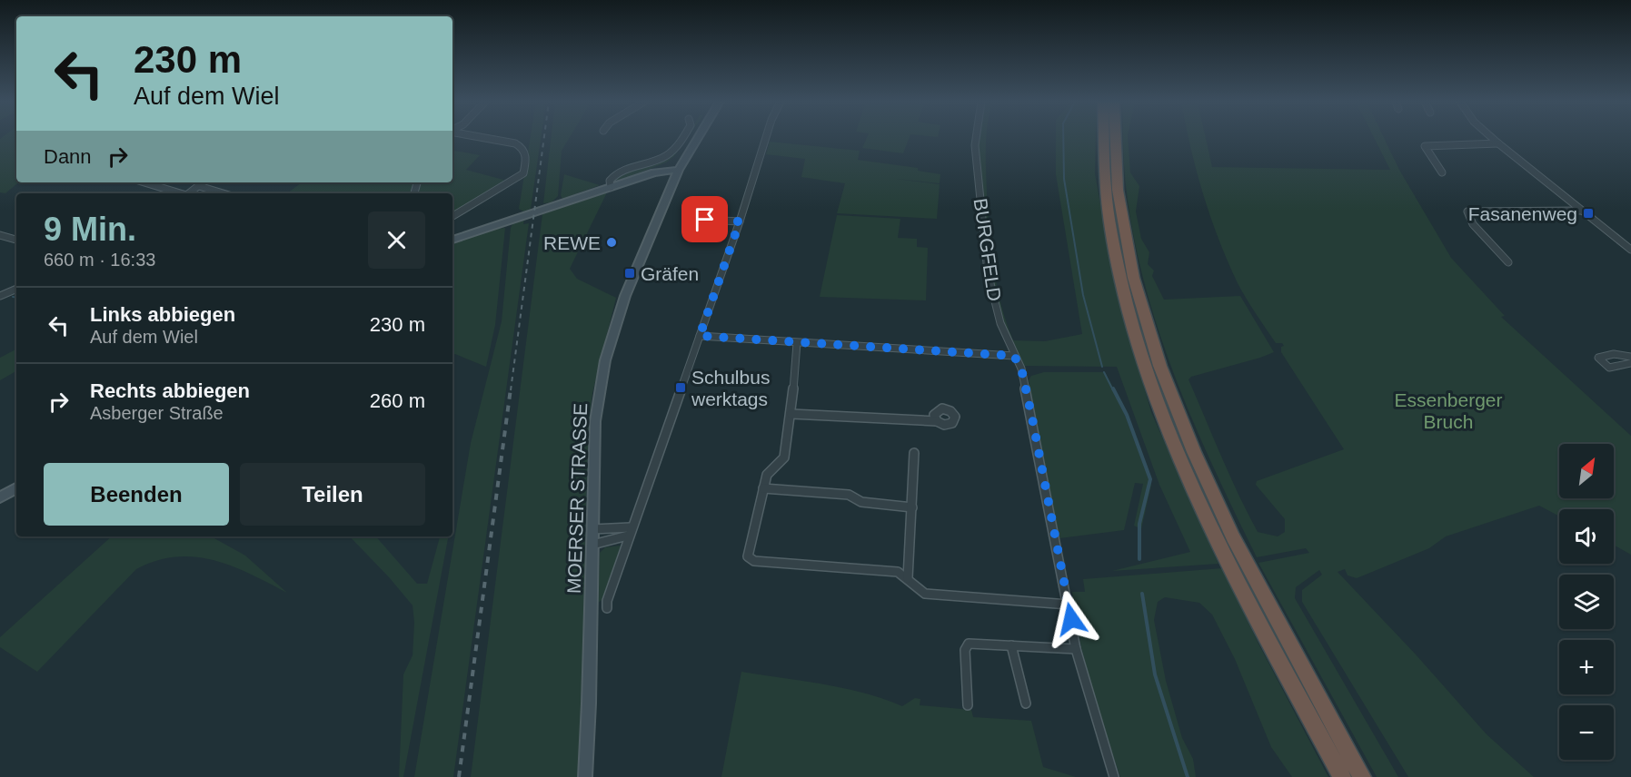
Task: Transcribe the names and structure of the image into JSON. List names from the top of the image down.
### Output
{
  "streets": {
    "street": ["BURGFELD", "MOERSER STRASSE"]
  },
  "parks": ["Essenberger Bruch"],
  "places": {
    "transit": ["Fasanenweg", "Gräfen", "Schulbus werktags"],
    "other": ["REWE"]
  },
  "north": "top right",
  "page": {
    "turn": ["230 m", "Auf dem Wiel"],
    "then": "Dann",
    "heading": ["9 Min.", "660 m · 16:33"],
    "list": [
      {
        "name": "Links abbiegen",
        "note": "Auf dem Wiel",
        "value": "230 m"
      },
      {
        "name": "Rechts abbiegen",
        "note": "Asberger Straße",
        "value": "260 m"
      }
    ],
    "map_buttons": ["+", "−"],
    "buttons": ["Beenden", "Teilen"]
  }
}
